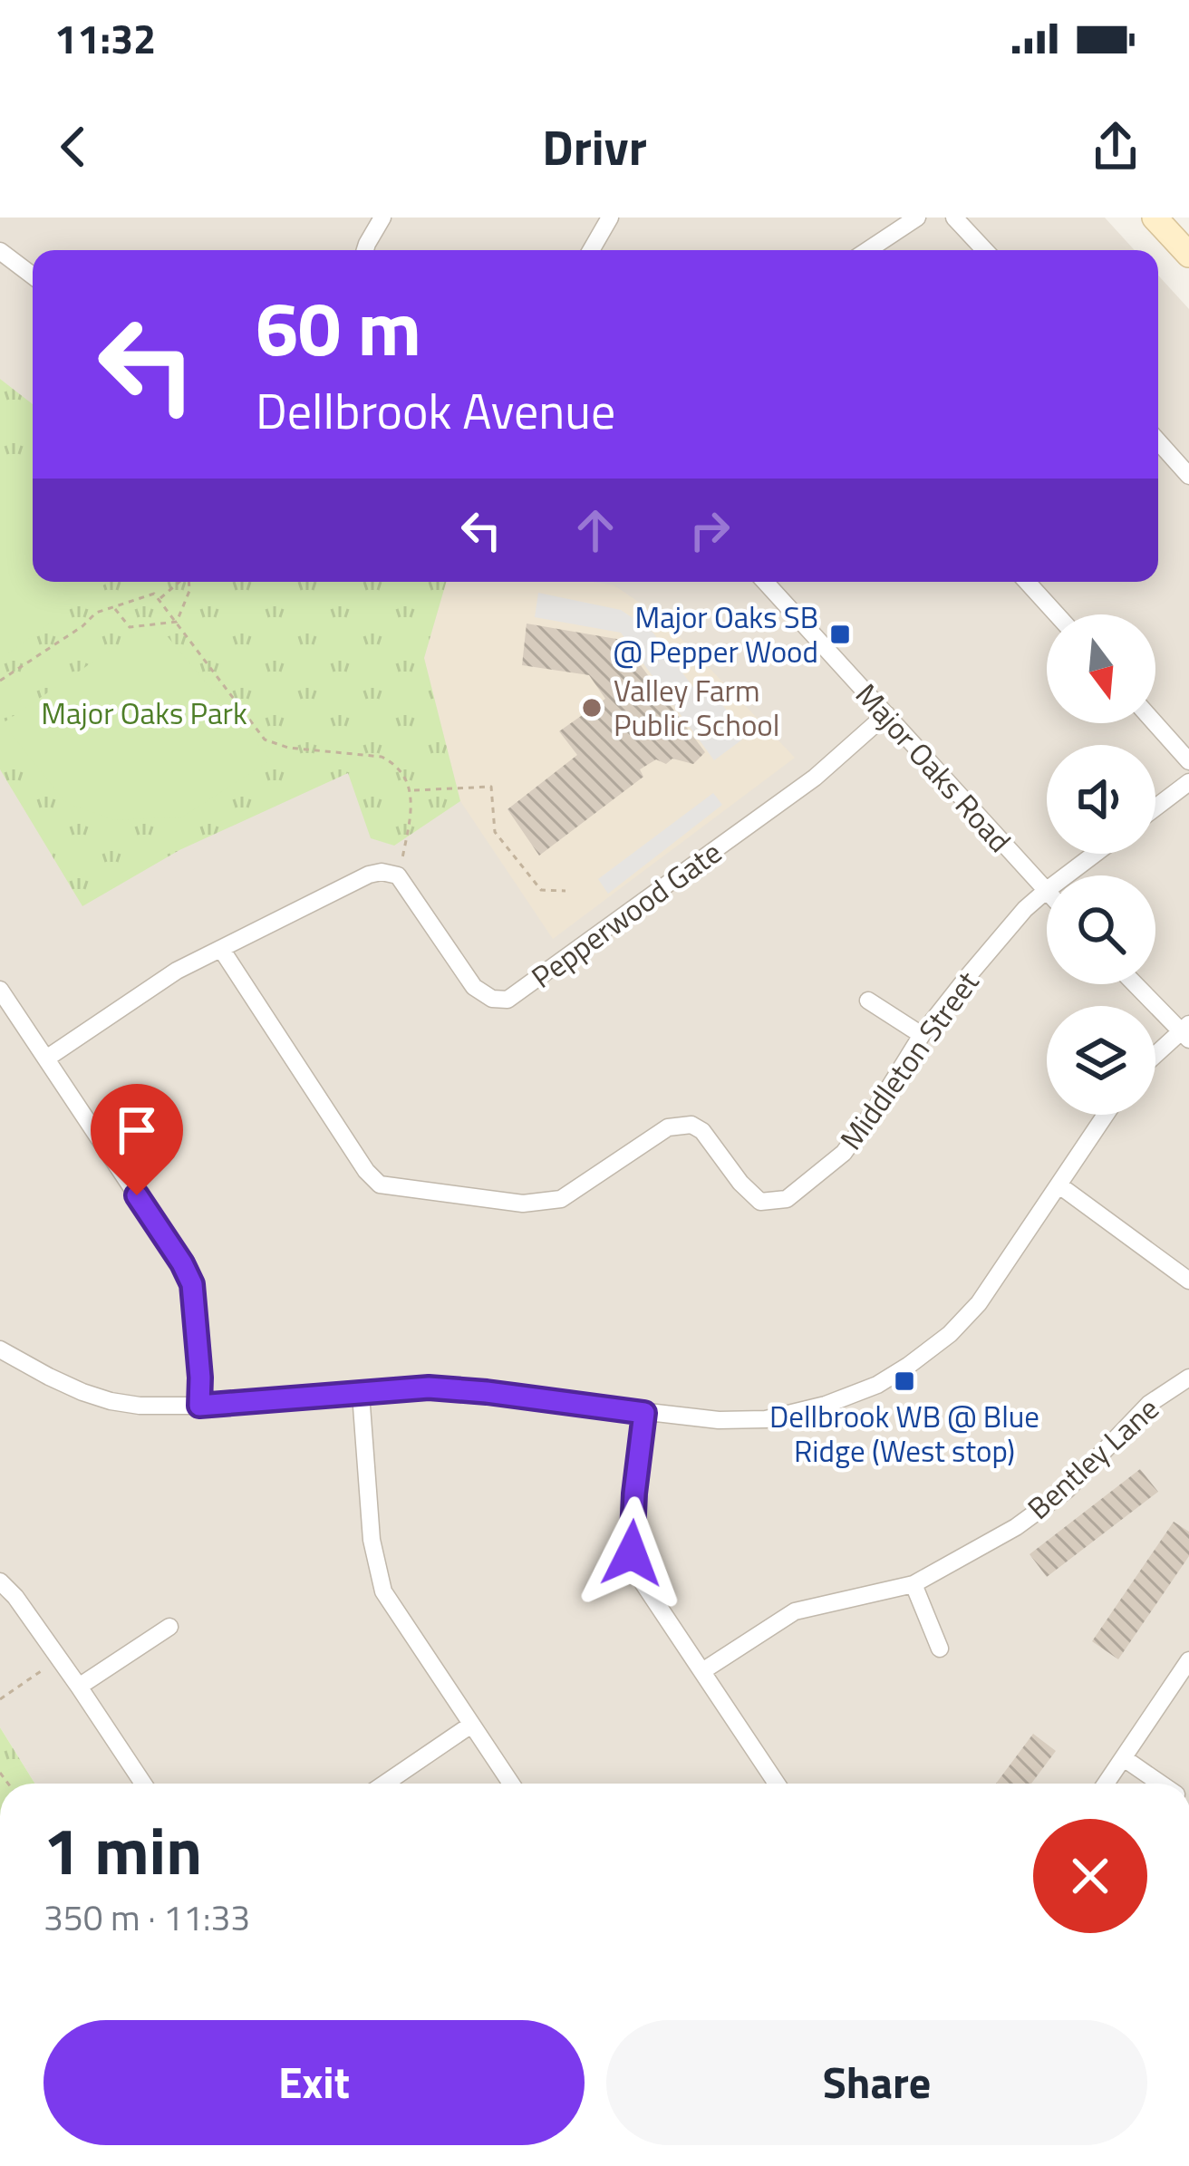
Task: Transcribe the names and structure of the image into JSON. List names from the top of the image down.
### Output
{
  "streets": {
    "street": [
      "Major Oaks Road",
      "Pepperwood Gate",
      "Middleton Street",
      "Bentley Lane"
    ]
  },
  "crossings": [
    ["Major Oaks Road", "Pepperwood Gate"],
    ["Major Oaks Road", "Middleton Street"]
  ],
  "parks": ["Major Oaks Park"],
  "places": {
    "transit": ["Major Oaks SB @ Pepper Wood", "Dellbrook WB @ Blue Ridge (West stop)"],
    "other": ["Valley Farm Public School"]
  },
  "north": "bottom",
  "page": {
    "status": "11:32",
    "header": "Drivr",
    "turn": ["60 m", "Dellbrook Avenue"],
    "heading": ["1 min", "350 m · 11:33"],
    "buttons": ["Exit", "Share"]
  }
}
